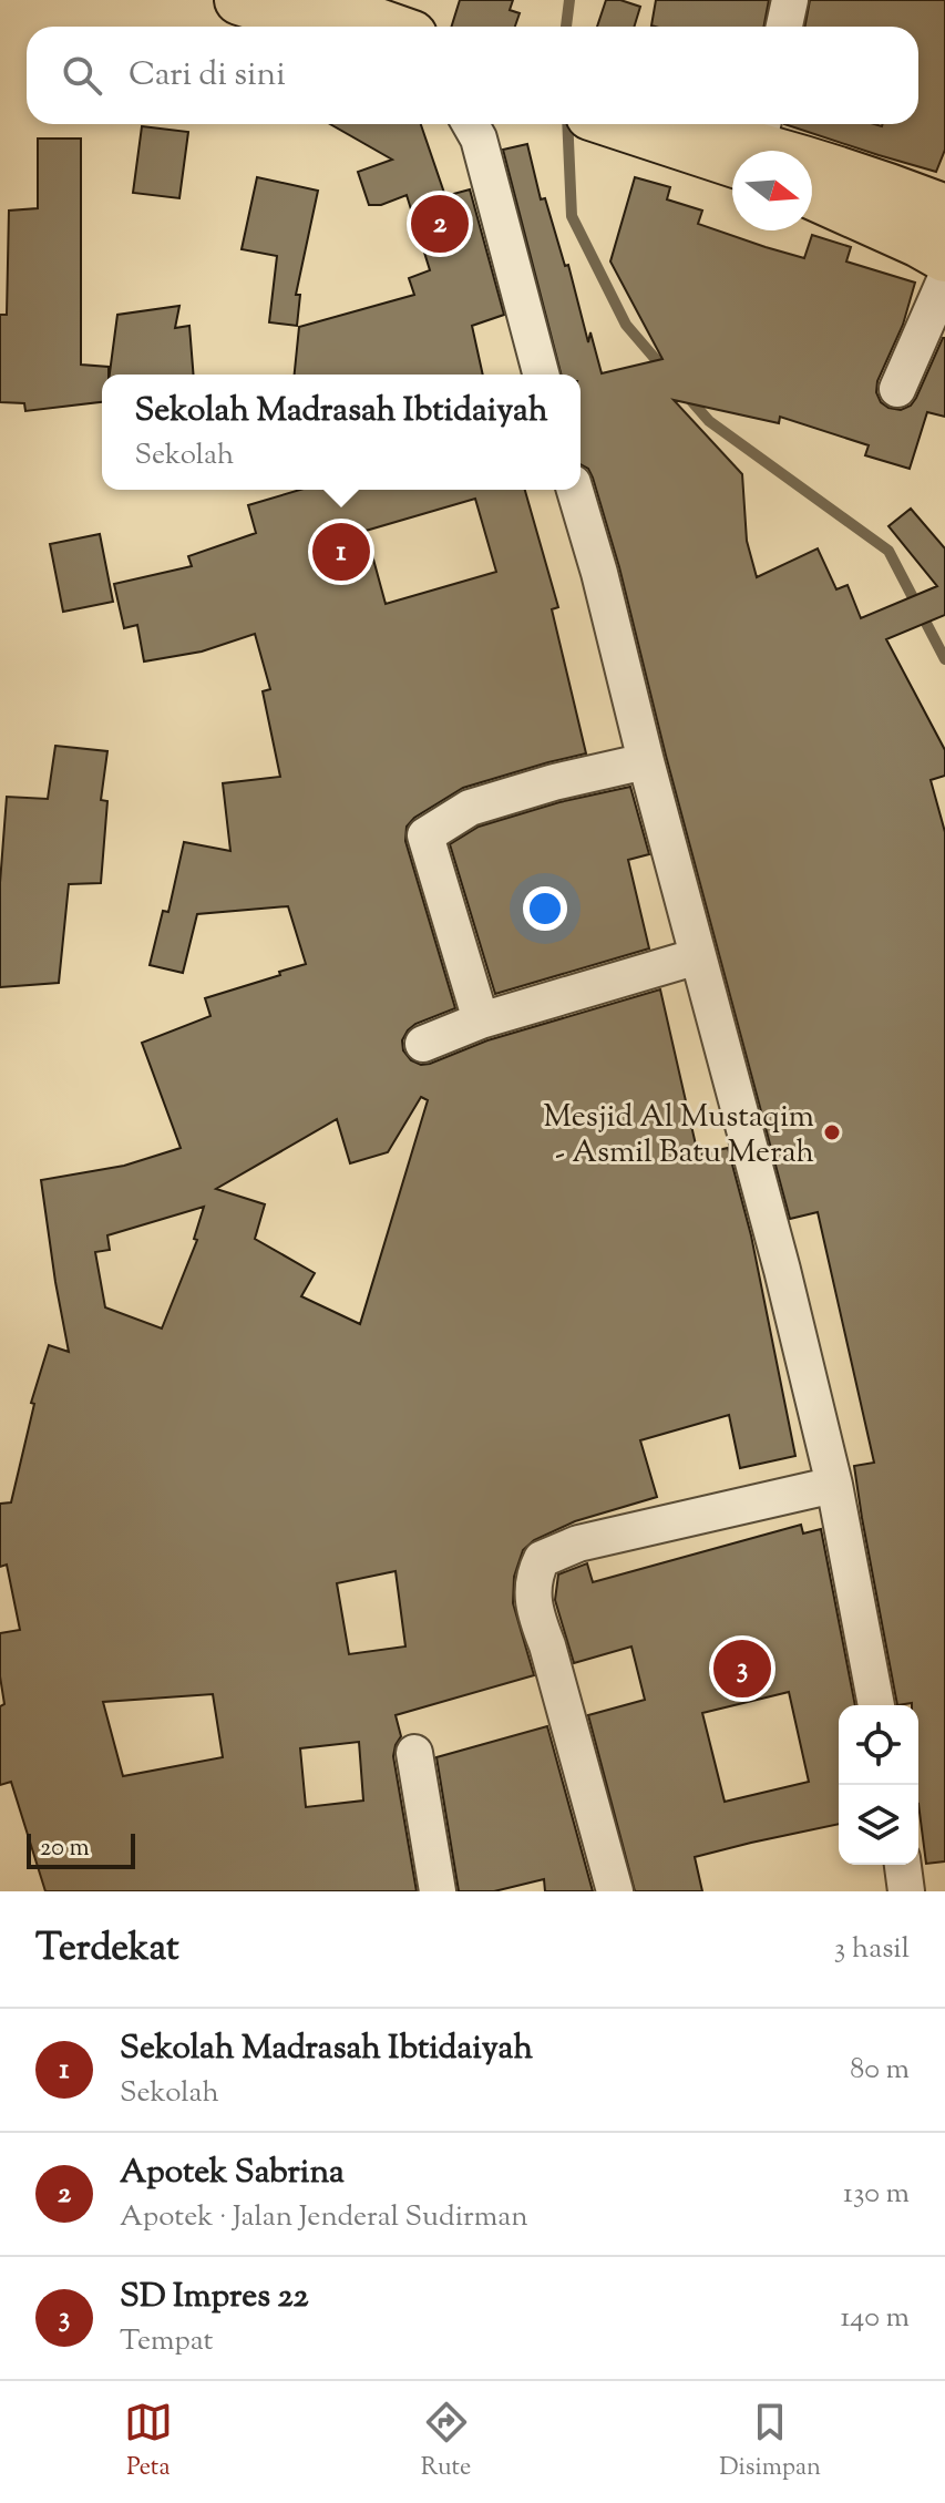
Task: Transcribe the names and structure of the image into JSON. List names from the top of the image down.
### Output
{
  "places": ["Mesjid Al Mustaqim - Asmil Batu Merah"],
  "scale_bar": "20 m",
  "north": "right",
  "page": {
    "search": "Cari di sini",
    "pins": ["2", "1", "3"],
    "popup": ["Sekolah Madrasah Ibtidaiyah", "Sekolah"],
    "scale": "20 m",
    "heading": ["Terdekat", "3 hasil"],
    "list": [
      {
        "mark": "1",
        "name": "Sekolah Madrasah Ibtidaiyah",
        "note": "Sekolah",
        "value": "80 m"
      },
      {
        "mark": "2",
        "name": "Apotek Sabrina",
        "note": "Apotek · Jalan Jenderal Sudirman",
        "value": "130 m"
      },
      {
        "mark": "3",
        "name": "SD Impres 22",
        "note": "Tempat",
        "value": "140 m"
      }
    ],
    "nav": ["Peta", "Rute", "Disimpan"]
  }
}
